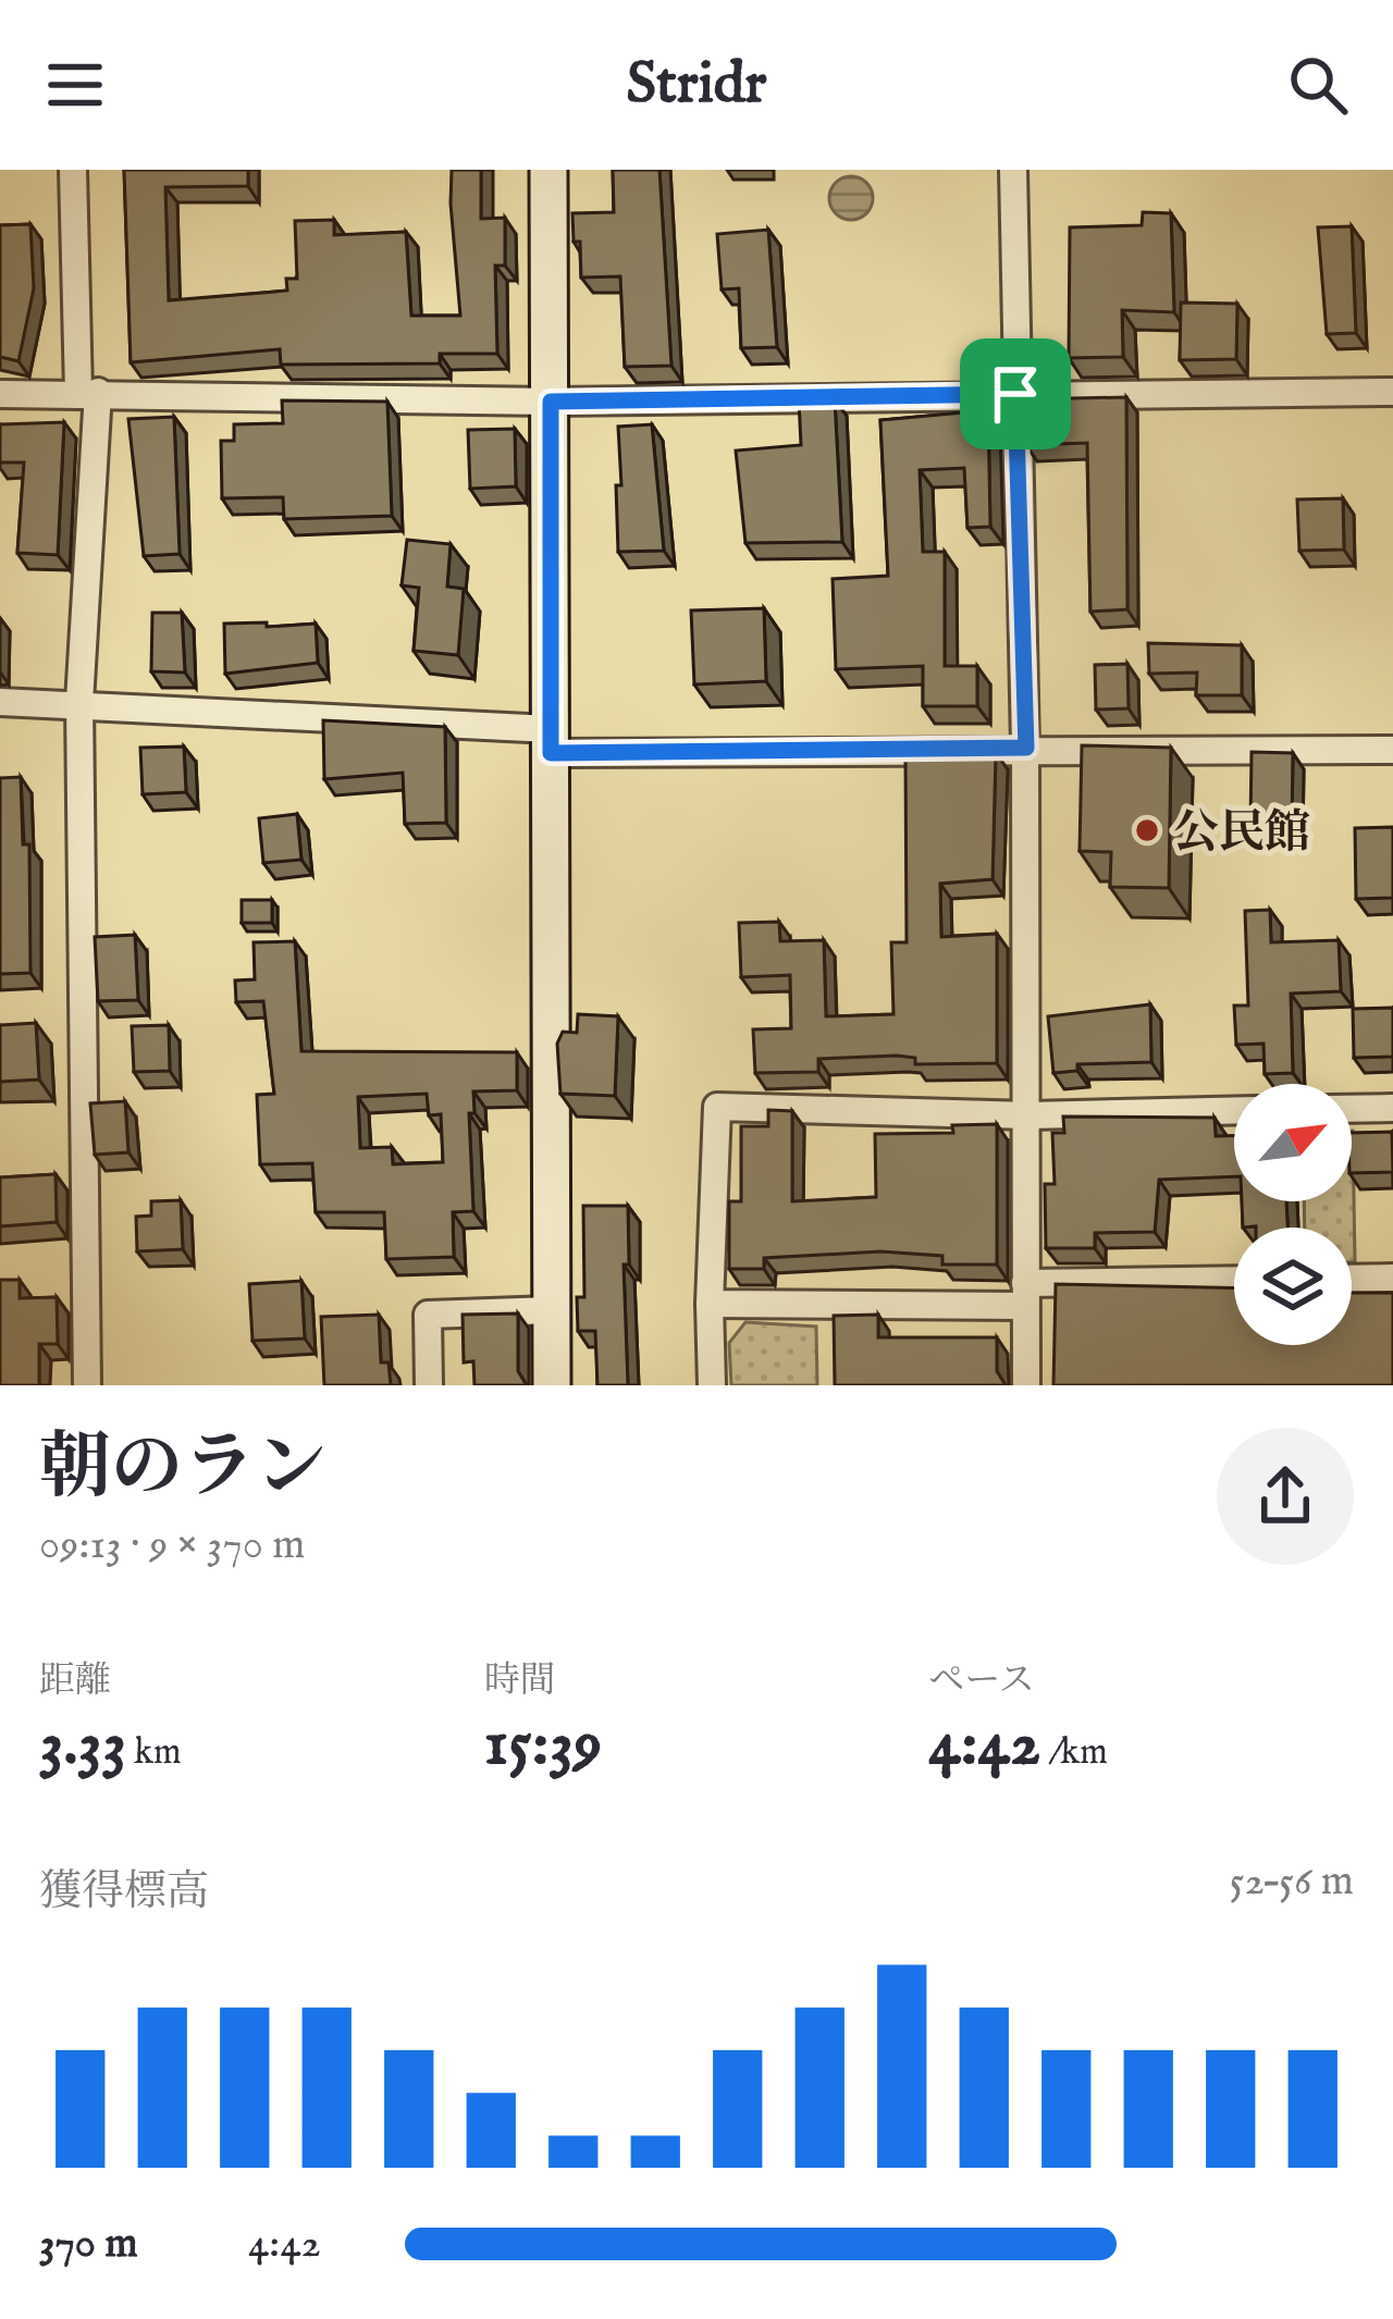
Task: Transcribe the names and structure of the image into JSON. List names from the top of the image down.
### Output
{
  "places": ["公民館"],
  "north": "top right",
  "page": {
    "header": "Stridr",
    "heading": ["朝のラン", "09:13 · 9 × 370 m"],
    "stats": [
      ["距離", "3.33 km"],
      ["時間", "15:39"],
      ["ペース", "4:42 /km"]
    ],
    "chart": ["獲得標高", "52–56 m"],
    "list": [
      {
        "name": "370 m",
        "note": "4:42"
      }
    ]
  }
}
